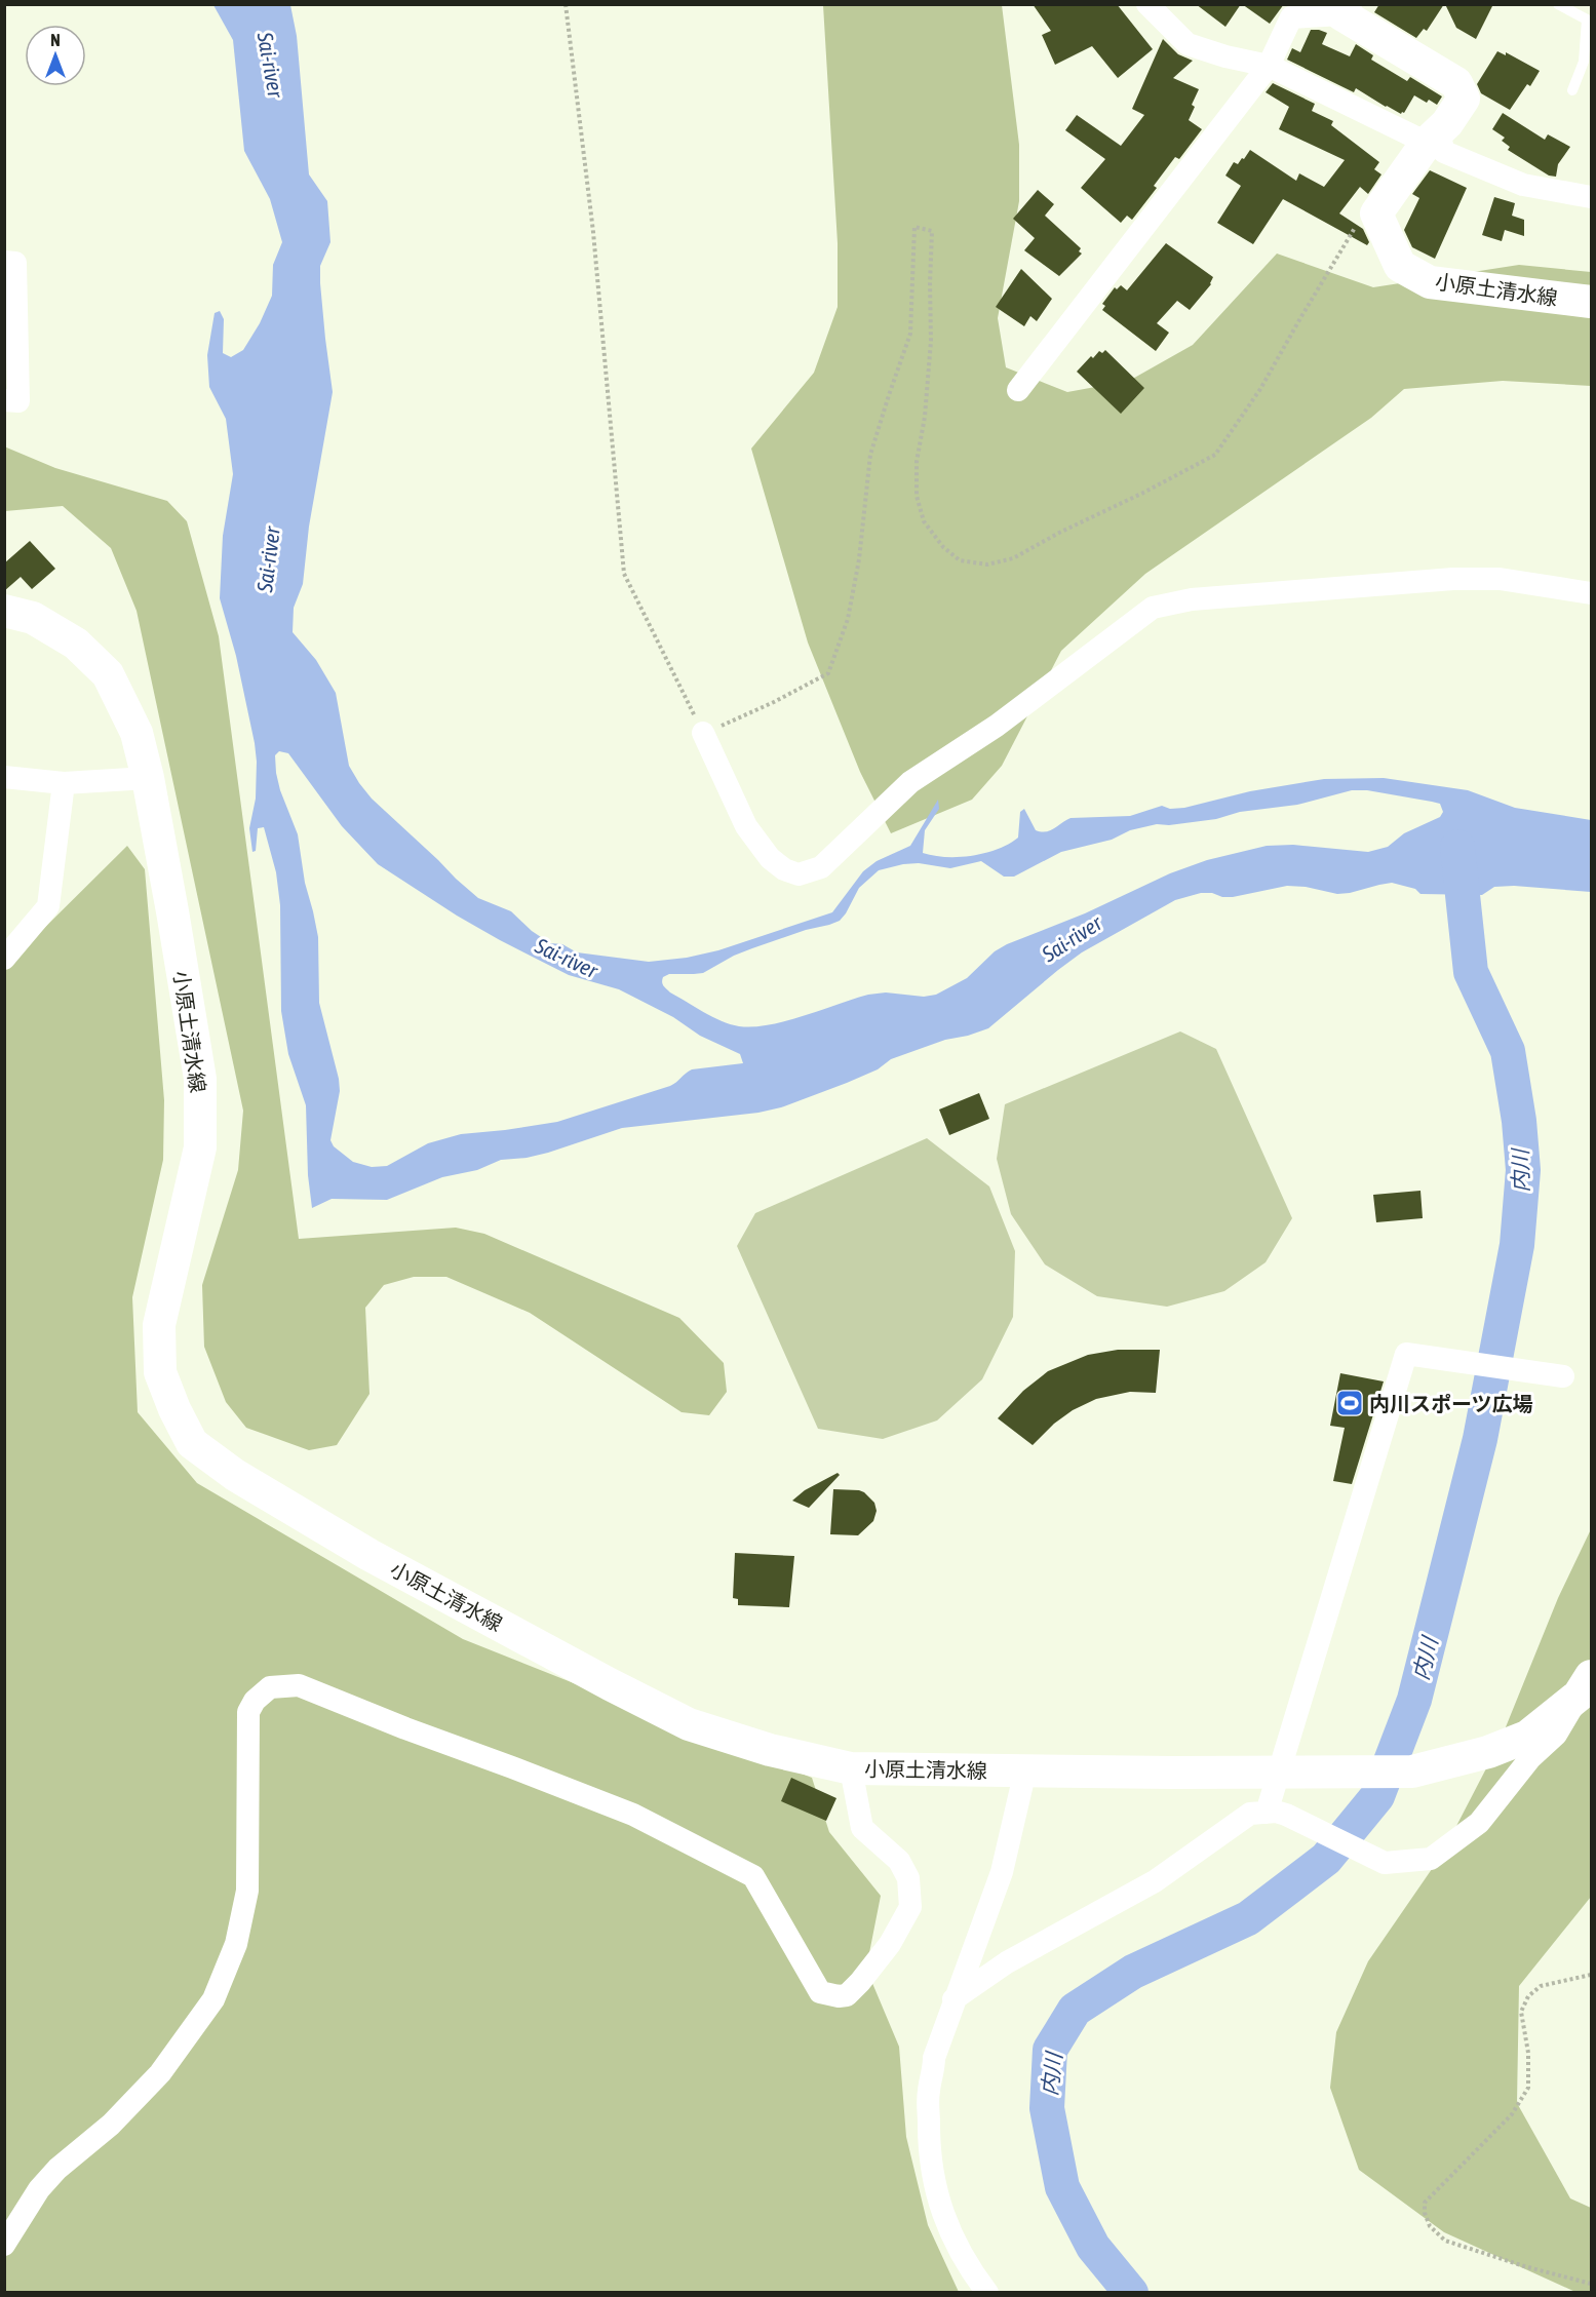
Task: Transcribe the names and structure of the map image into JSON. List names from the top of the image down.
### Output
{
  "streets": {
    "main road": ["小原土清水線"]
  },
  "water": ["Sai-river", "内川"],
  "places": {
    "sports": ["内川スポーツ広場"]
  },
  "north": "top"
}
